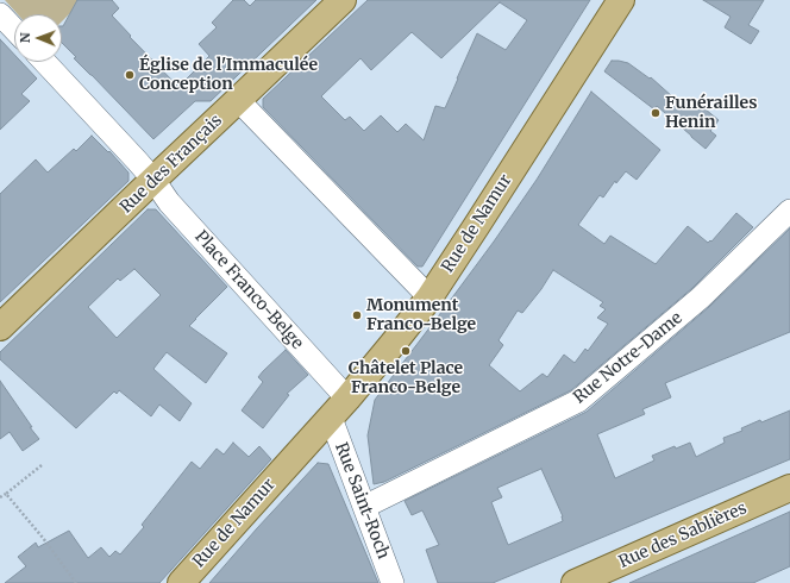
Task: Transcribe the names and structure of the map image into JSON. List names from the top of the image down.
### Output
{
  "streets": {
    "main road": ["Rue des Français", "Rue de Namur", "Rue des Sablières"],
    "street": ["Place Franco-Belge", "Rue Notre-Dame", "Rue Saint-Roch"]
  },
  "crossings": [
    ["Rue des Français", "Place Franco-Belge"],
    ["Rue de Namur", "Place Franco-Belge"],
    ["Rue de Namur", "Rue Saint-Roch"],
    ["Rue Notre-Dame", "Rue Saint-Roch"]
  ],
  "places": [
    "Église de l'Immaculée Conception",
    "Funérailles Henin",
    "Monument Franco-Belge",
    "Châtelet Place Franco-Belge"
  ],
  "north": "left"
}
